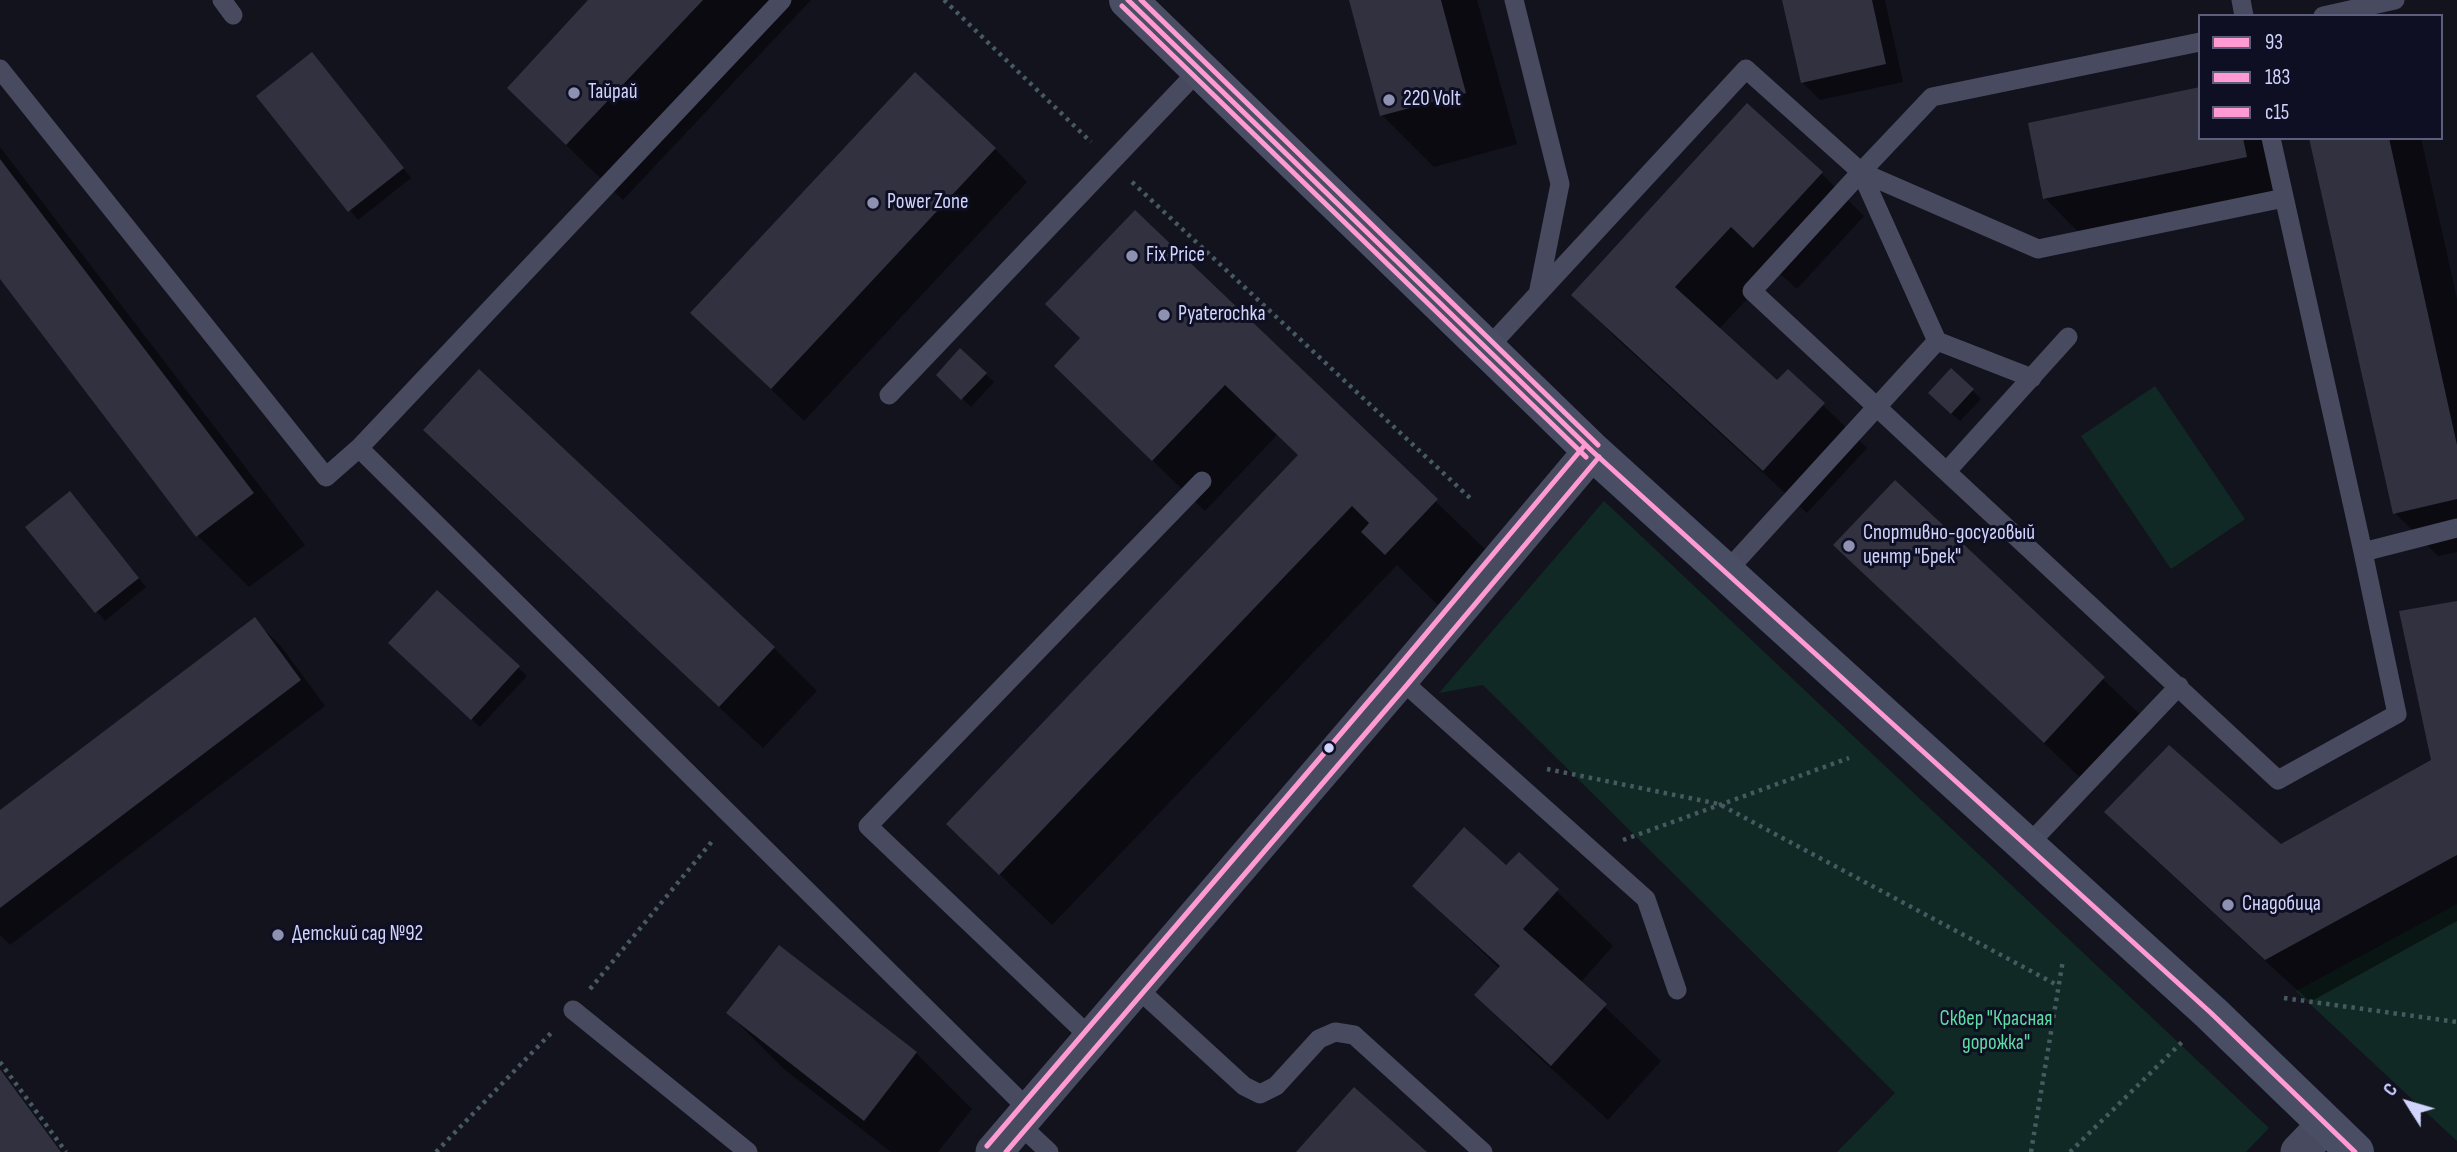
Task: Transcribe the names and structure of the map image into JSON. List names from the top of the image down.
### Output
{
  "parks": ["Сквер \"Красная дорожка\""],
  "places": [
    "Тайрай",
    "220 Volt",
    "Power Zone",
    "Fix Price",
    "Pyaterochka",
    "Спортивно-досуговый центр \"Брек\"",
    "Снадобица",
    "Детский сад №92"
  ],
  "lines": ["transit line 93", "transit line с15", "transit line 183"],
  "legend": ["93", "183", "с15"],
  "north": "top left"
}
